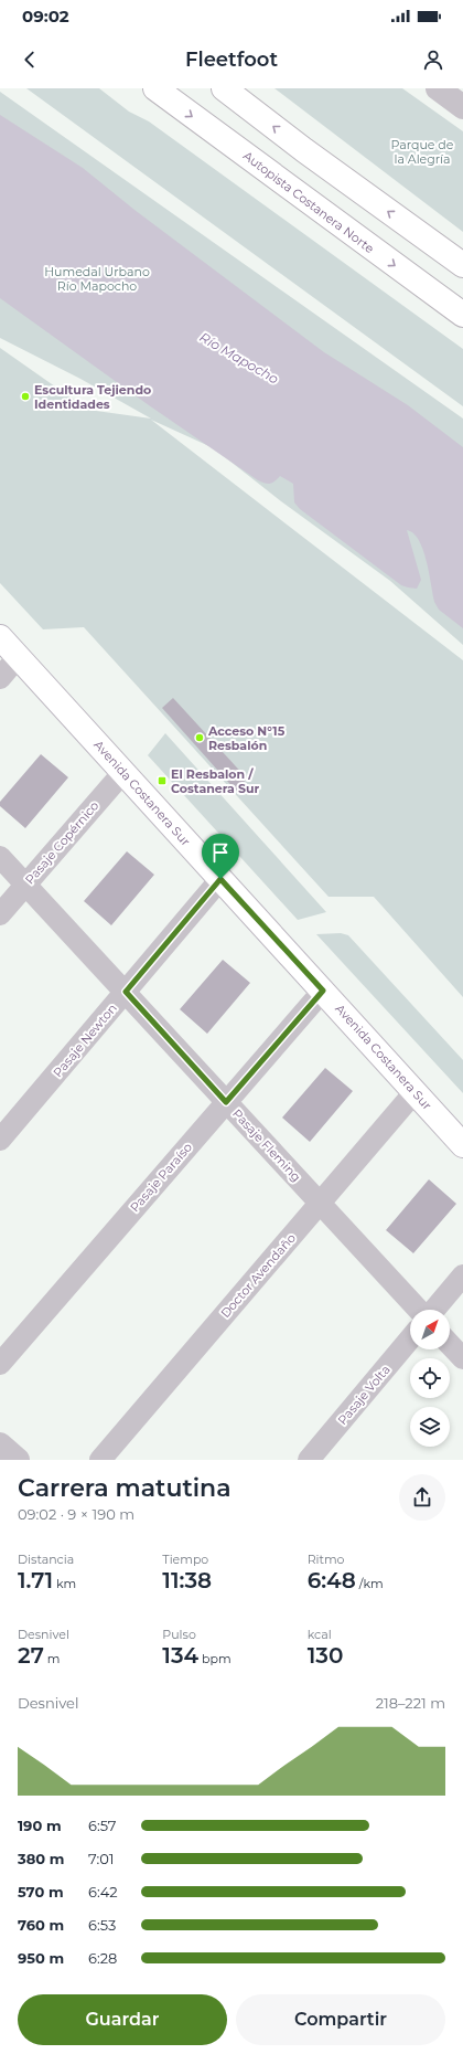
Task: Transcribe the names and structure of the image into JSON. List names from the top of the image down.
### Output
{
  "streets": {
    "main road": ["Autopista Costanera Norte", "Avenida Costanera Sur"],
    "street": [
      "Pasaje Copérnico",
      "Pasaje Newton",
      "Pasaje Fleming",
      "Pasaje Paraíso",
      "Doctor Avendaño",
      "Pasaje Volta"
    ]
  },
  "crossings": [
    ["Avenida Costanera Sur", "Pasaje Copérnico"],
    ["Avenida Costanera Sur", "Pasaje Newton"],
    ["Avenida Costanera Sur", "Pasaje Paraíso"],
    ["Avenida Costanera Sur", "Doctor Avendaño"],
    ["Pasaje Copérnico", "Pasaje Fleming"],
    ["Pasaje Newton", "Pasaje Fleming"],
    ["Pasaje Fleming", "Pasaje Paraíso"],
    ["Pasaje Fleming", "Doctor Avendaño"]
  ],
  "water": ["Río Mapocho"],
  "parks": ["Parque de la Alegría", "Humedal Urbano Río Mapocho"],
  "places": {
    "other": ["Escultura Tejiendo Identidades", "Acceso N°15 Resbalón"],
    "transit": ["El Resbalon / Costanera Sur"]
  },
  "north": "top right",
  "page": {
    "status": "09:02",
    "header": "Fleetfoot",
    "heading": ["Carrera matutina", "09:02 · 9 × 190 m"],
    "stats": [
      ["Distancia", "1.71 km"],
      ["Tiempo", "11:38"],
      ["Ritmo", "6:48 /km"],
      ["Desnivel", "27 m"],
      ["Pulso", "134 bpm"],
      ["kcal", "130"]
    ],
    "chart": ["Desnivel", "218–221 m"],
    "list": [
      {
        "name": "190 m",
        "note": "6:57"
      },
      {
        "name": "380 m",
        "note": "7:01"
      },
      {
        "name": "570 m",
        "note": "6:42"
      },
      {
        "name": "760 m",
        "note": "6:53"
      },
      {
        "name": "950 m",
        "note": "6:28"
      }
    ],
    "buttons": ["Guardar", "Compartir"]
  }
}
